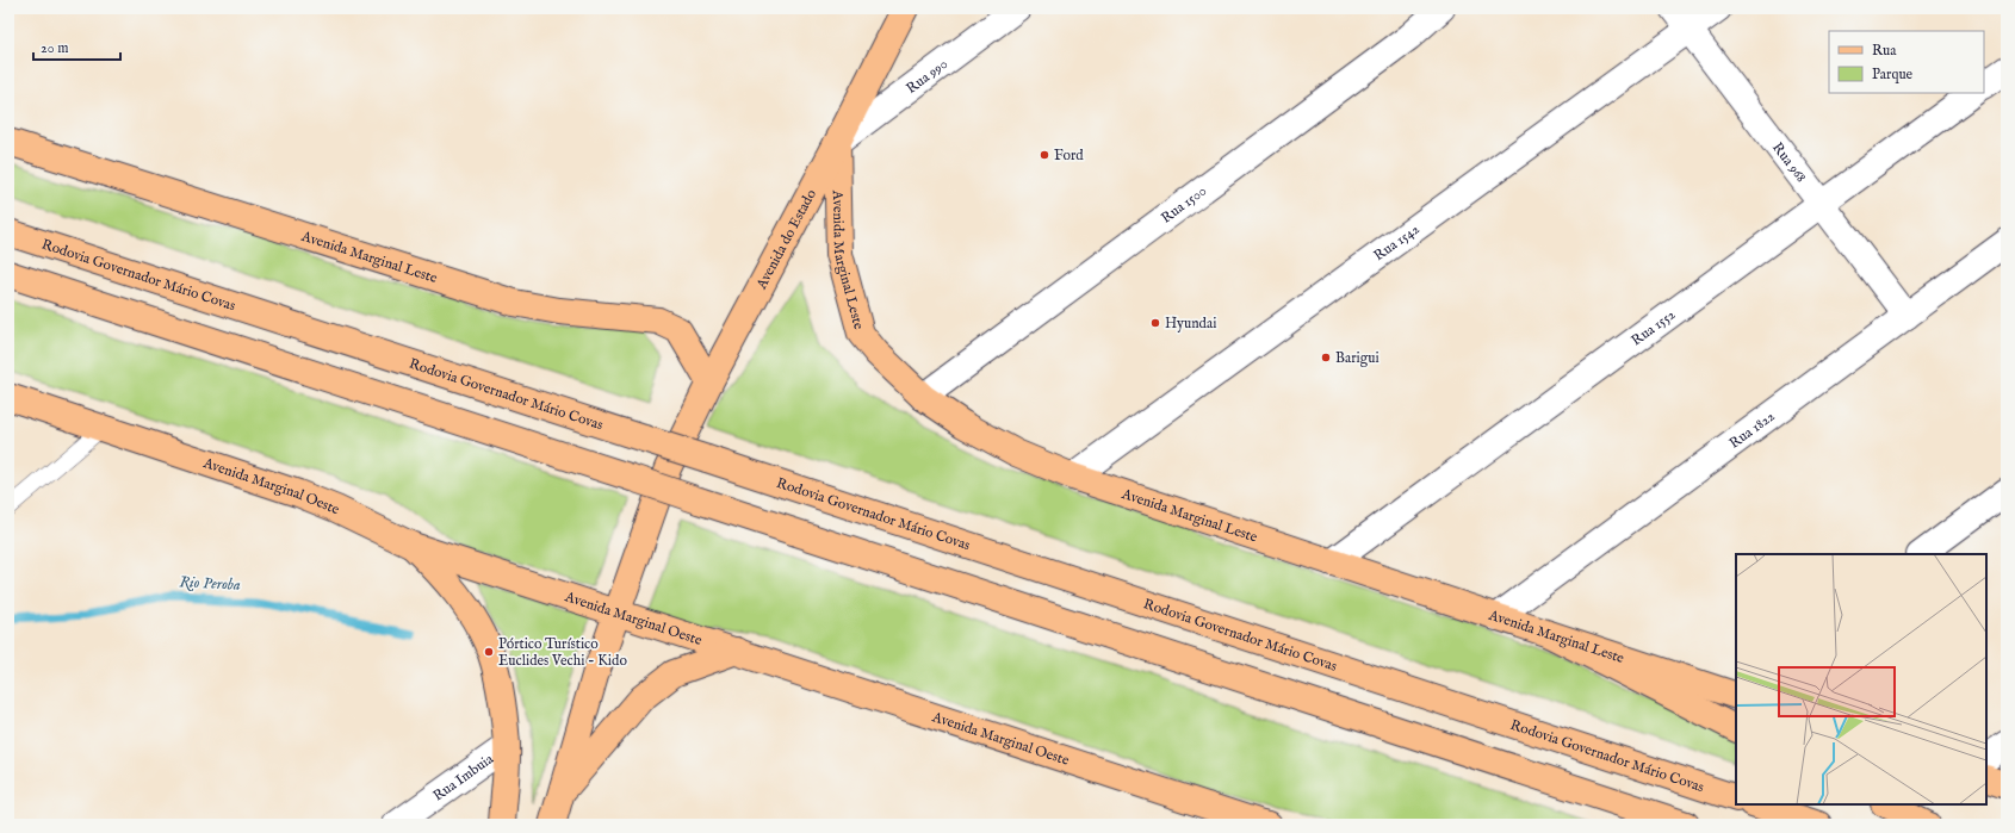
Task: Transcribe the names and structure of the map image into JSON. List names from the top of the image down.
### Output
{
  "streets": {
    "main road": [
      "Avenida do Estado",
      "Avenida Marginal Leste",
      "Rodovia Governador Mário Covas",
      "Avenida Marginal Oeste"
    ],
    "street": [
      "Rua 990",
      "Rua 968",
      "Rua 1500",
      "Rua 1542",
      "Rua 1552",
      "Rua 1822",
      "Rua Imbuia"
    ]
  },
  "crossings": [
    ["Rua 990", "Avenida do Estado"],
    ["Rua 990", "Avenida Marginal Leste"],
    ["Rua 968", "Rua 1542"],
    ["Rua 968", "Rua 1552"],
    ["Rua 968", "Rua 1822"],
    ["Rua 1500", "Avenida Marginal Leste"],
    ["Avenida do Estado", "Avenida Marginal Leste"],
    ["Avenida do Estado", "Avenida Marginal Oeste"],
    ["Rua 1542", "Avenida Marginal Leste"],
    ["Avenida Marginal Leste", "Rua 1552"],
    ["Avenida Marginal Leste", "Rua 1822"]
  ],
  "water": ["Rio Peroba"],
  "places": [
    "Ford",
    "Hyundai",
    "Barigui",
    "Pórtico Turístico Euclides Vechi - Kido"
  ],
  "legend": ["Rua", "Parque"],
  "scale_bar": "20 m"
}
